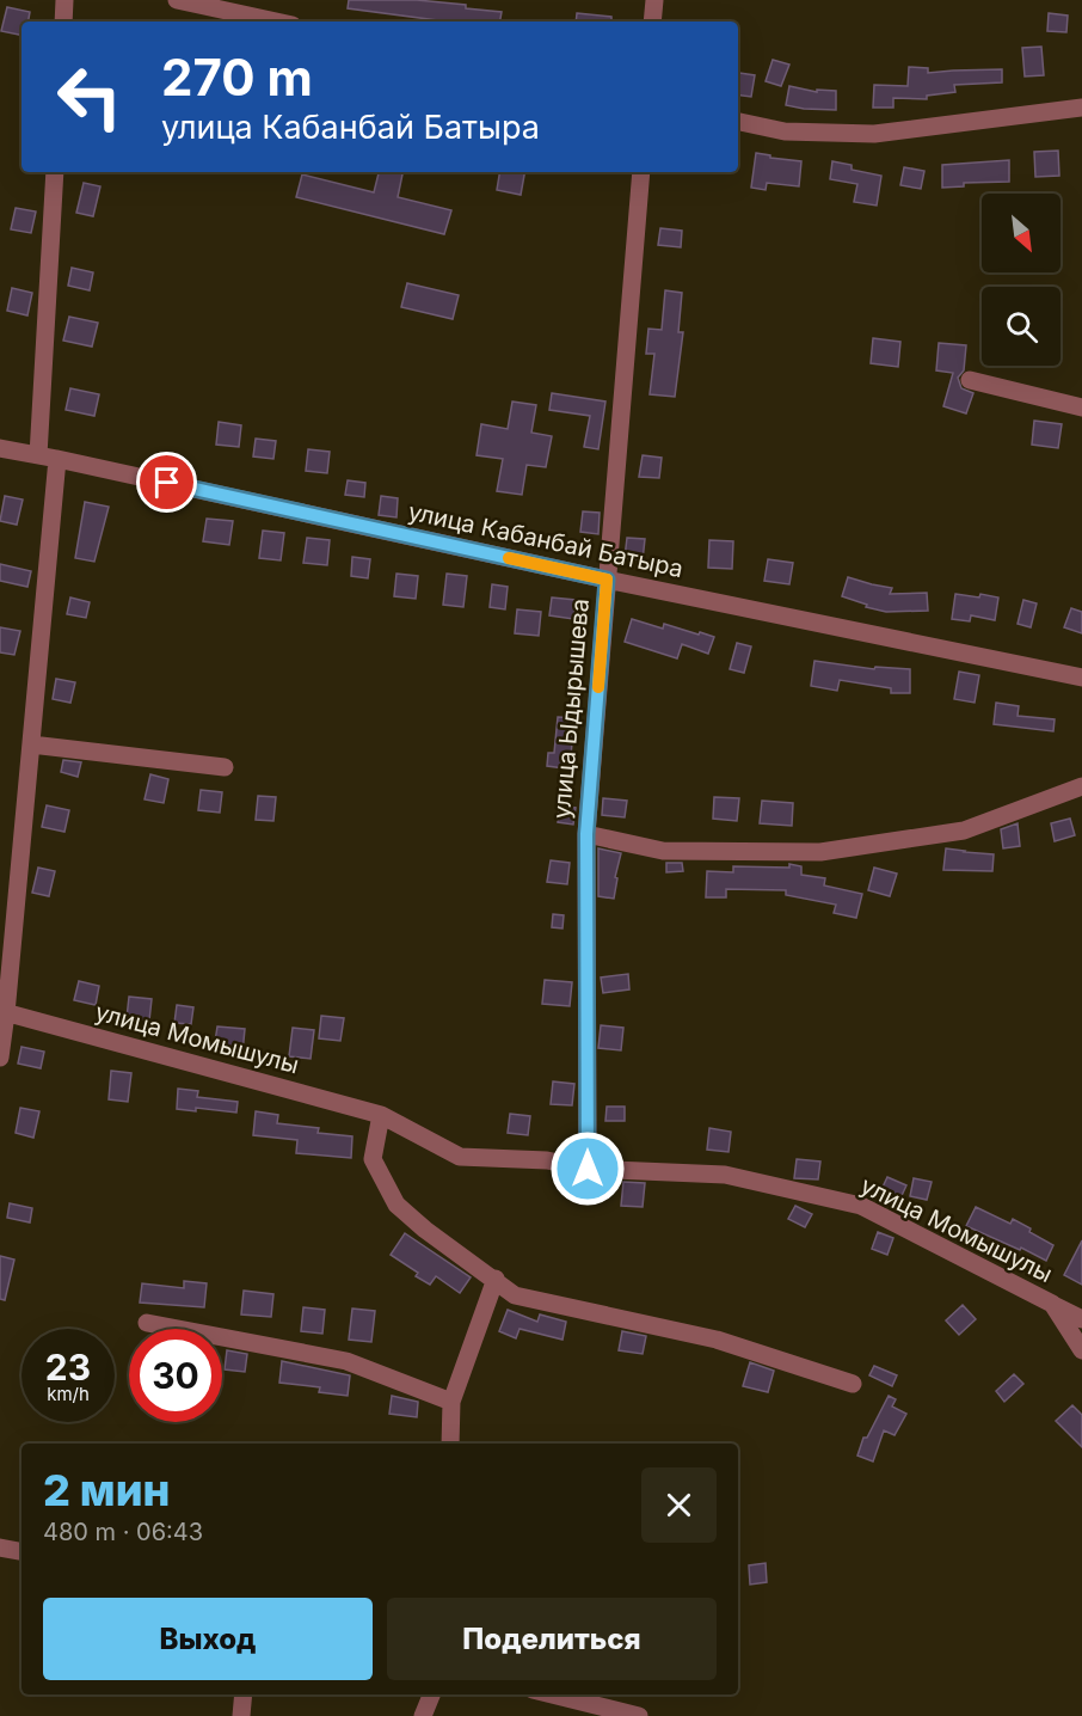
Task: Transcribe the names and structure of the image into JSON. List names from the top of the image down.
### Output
{
  "streets": {
    "street": ["улица Кабанбай Батыра", "улица Ыдырышева", "улица Момышулы"]
  },
  "crossings": [
    ["улица Кабанбай Батыра", "улица Ыдырышева"],
    ["улица Ыдырышева", "улица Момышулы"]
  ],
  "north": "bottom right",
  "page": {
    "turn": ["270 m", "улица Кабанбай Батыра"],
    "speed": "23 km/h",
    "limit": "30",
    "heading": ["2 мин", "480 m · 06:43"],
    "buttons": ["Выход", "Поделиться"]
  }
}
